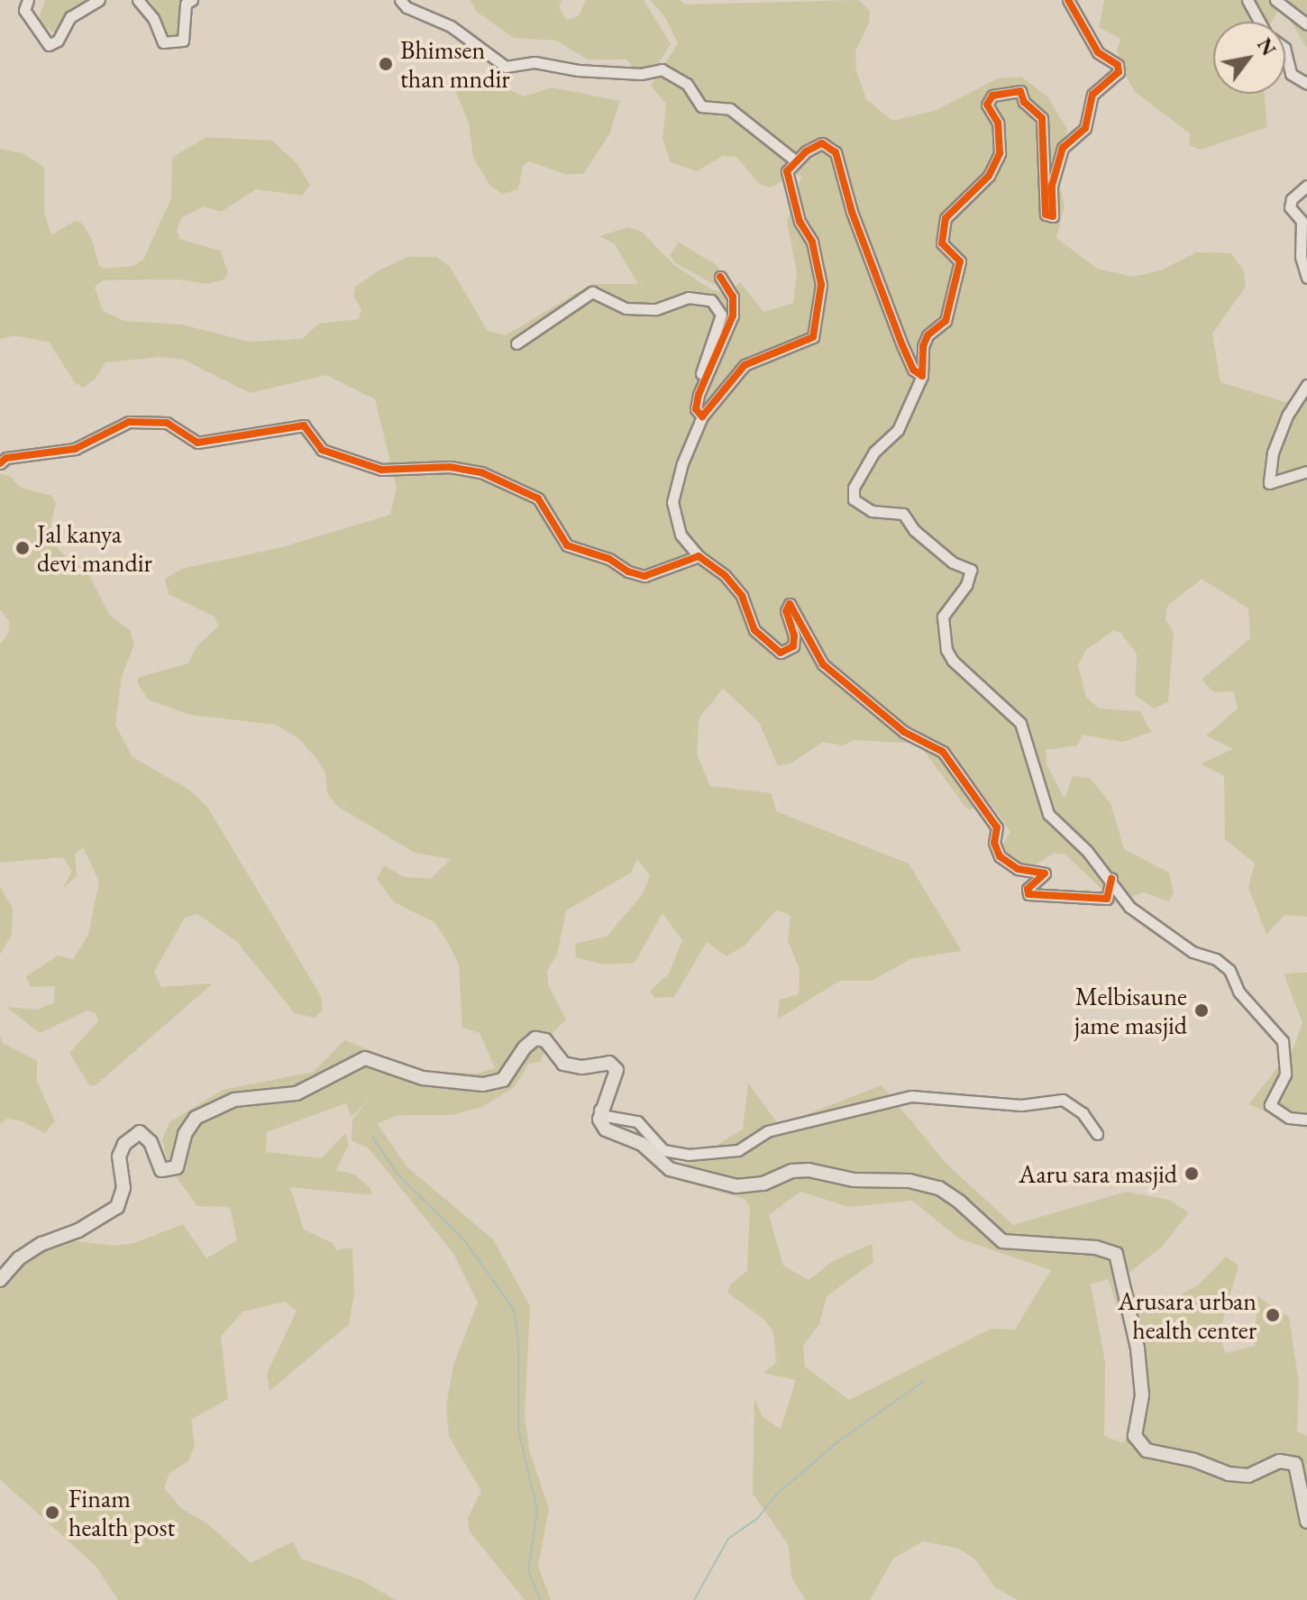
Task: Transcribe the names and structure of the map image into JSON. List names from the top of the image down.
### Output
{
  "places": [
    "Bhimsen than mndir",
    "Jal kanya devi mandir",
    "Melbisaune jame masjid",
    "Aaru sara masjid",
    "Arusara urban health center",
    "Finam health post"
  ],
  "north": "top right"
}
